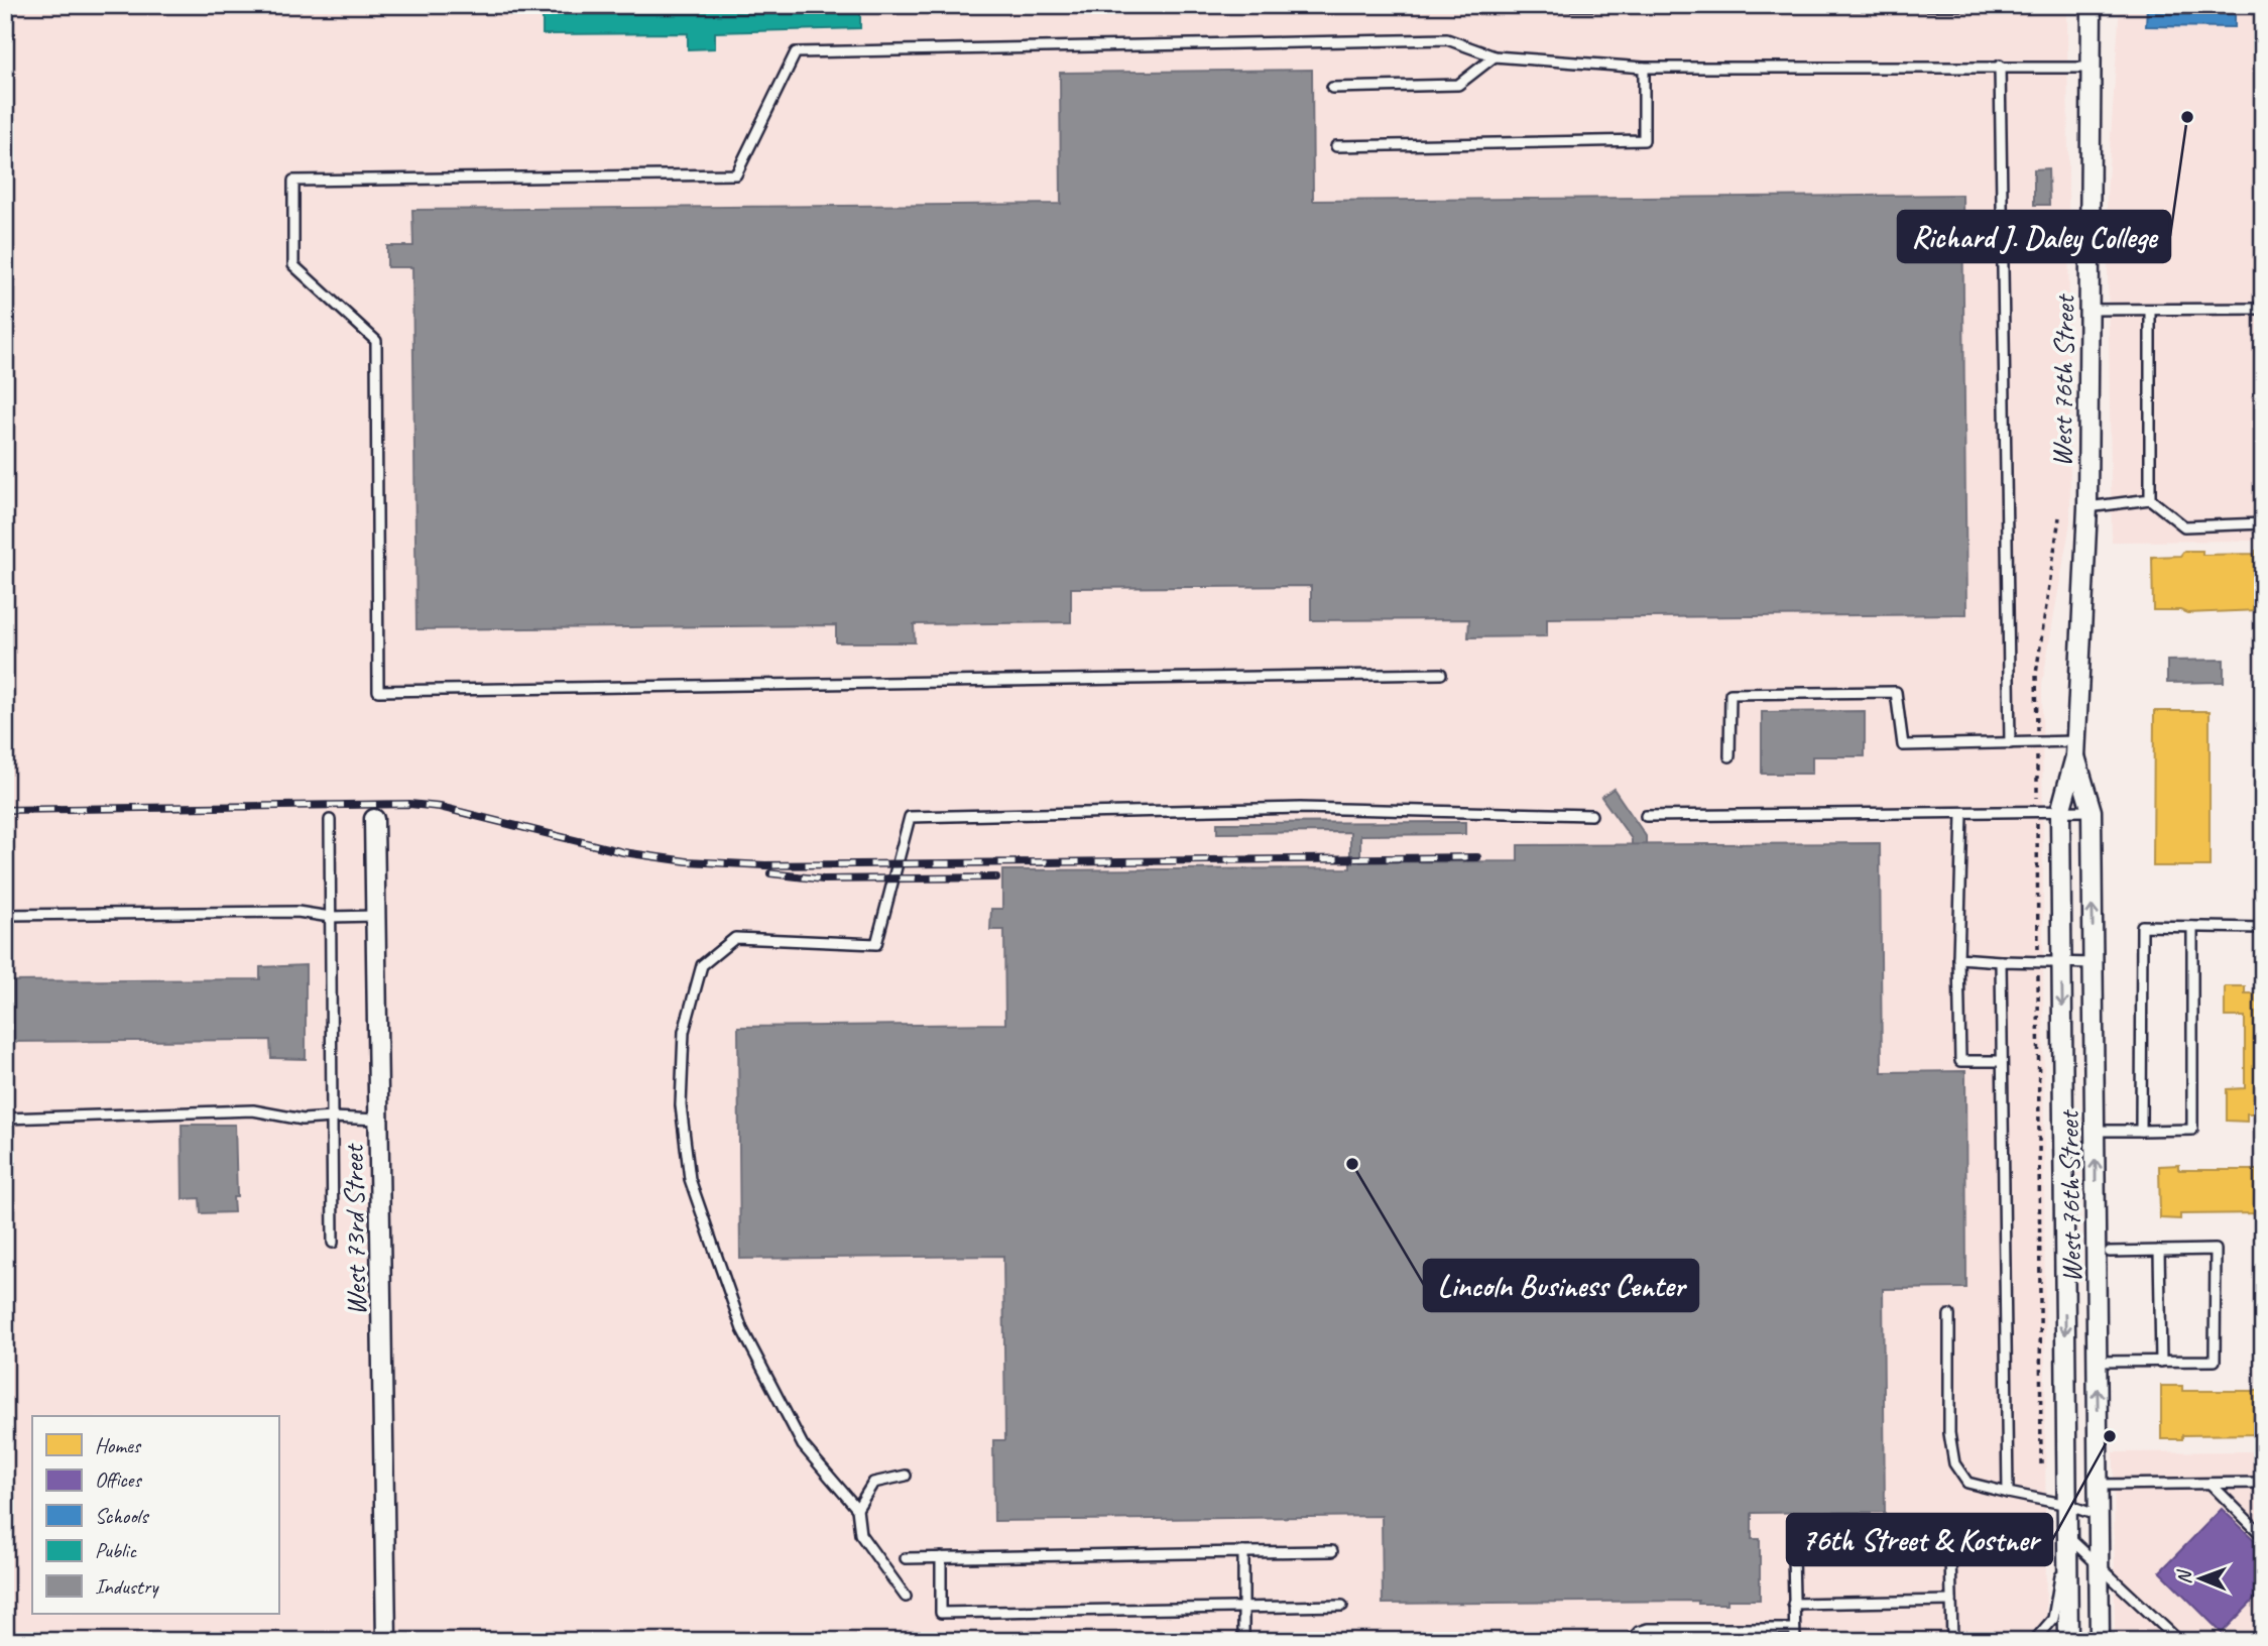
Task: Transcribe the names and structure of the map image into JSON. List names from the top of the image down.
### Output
{
  "streets": {
    "street": ["West 76th Street", "West 73rd Street"]
  },
  "places": ["Richard J. Daley College", "Lincoln Business Center", "76th Street & Kostner"],
  "legend": [
    "Homes",
    "Offices",
    "Schools",
    "Public",
    "Industry"
  ],
  "north": "left"
}
